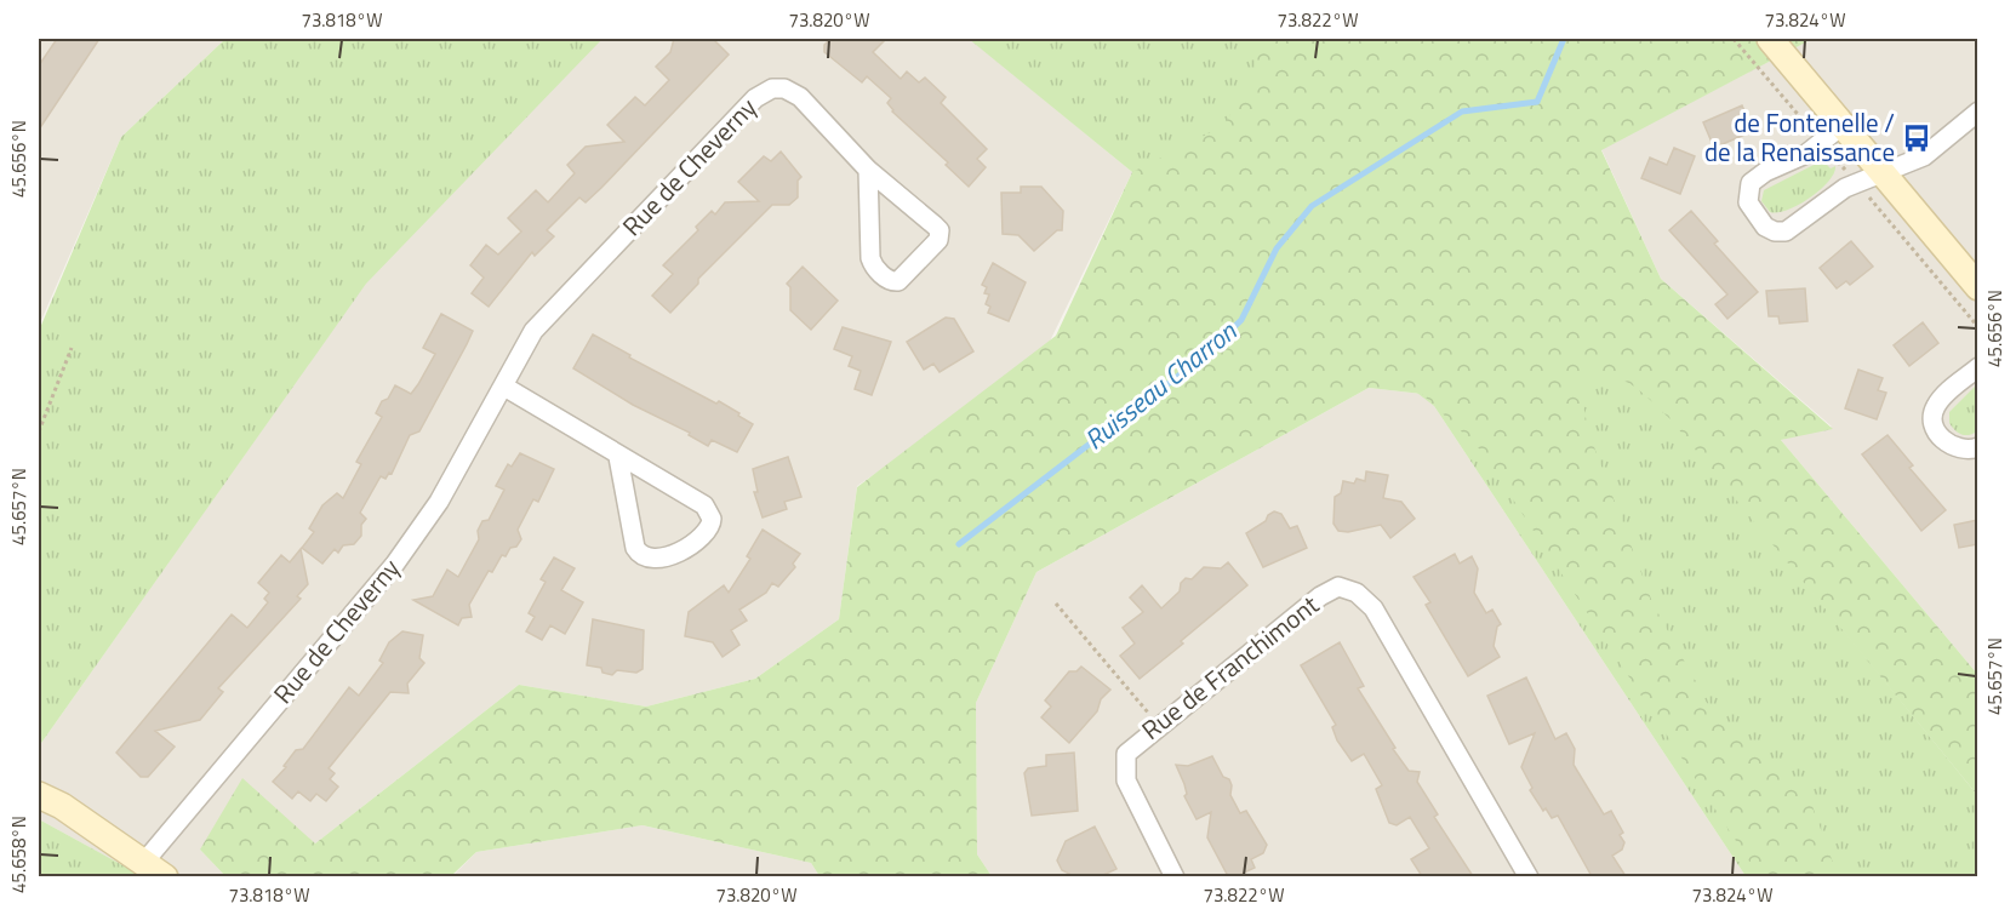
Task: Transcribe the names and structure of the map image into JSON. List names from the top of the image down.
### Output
{
  "streets": {
    "street": ["Rue de Cheverny", "Rue de Franchimont"]
  },
  "water": ["Ruisseau Charron"],
  "places": {
    "bus stop": ["de Fontenelle / de la Renaissance"]
  },
  "coordinates": [
    "73.818°W",
    "73.820°W",
    "73.822°W",
    "73.824°W",
    "45.656°N",
    "45.657°N",
    "45.658°N"
  ]
}
